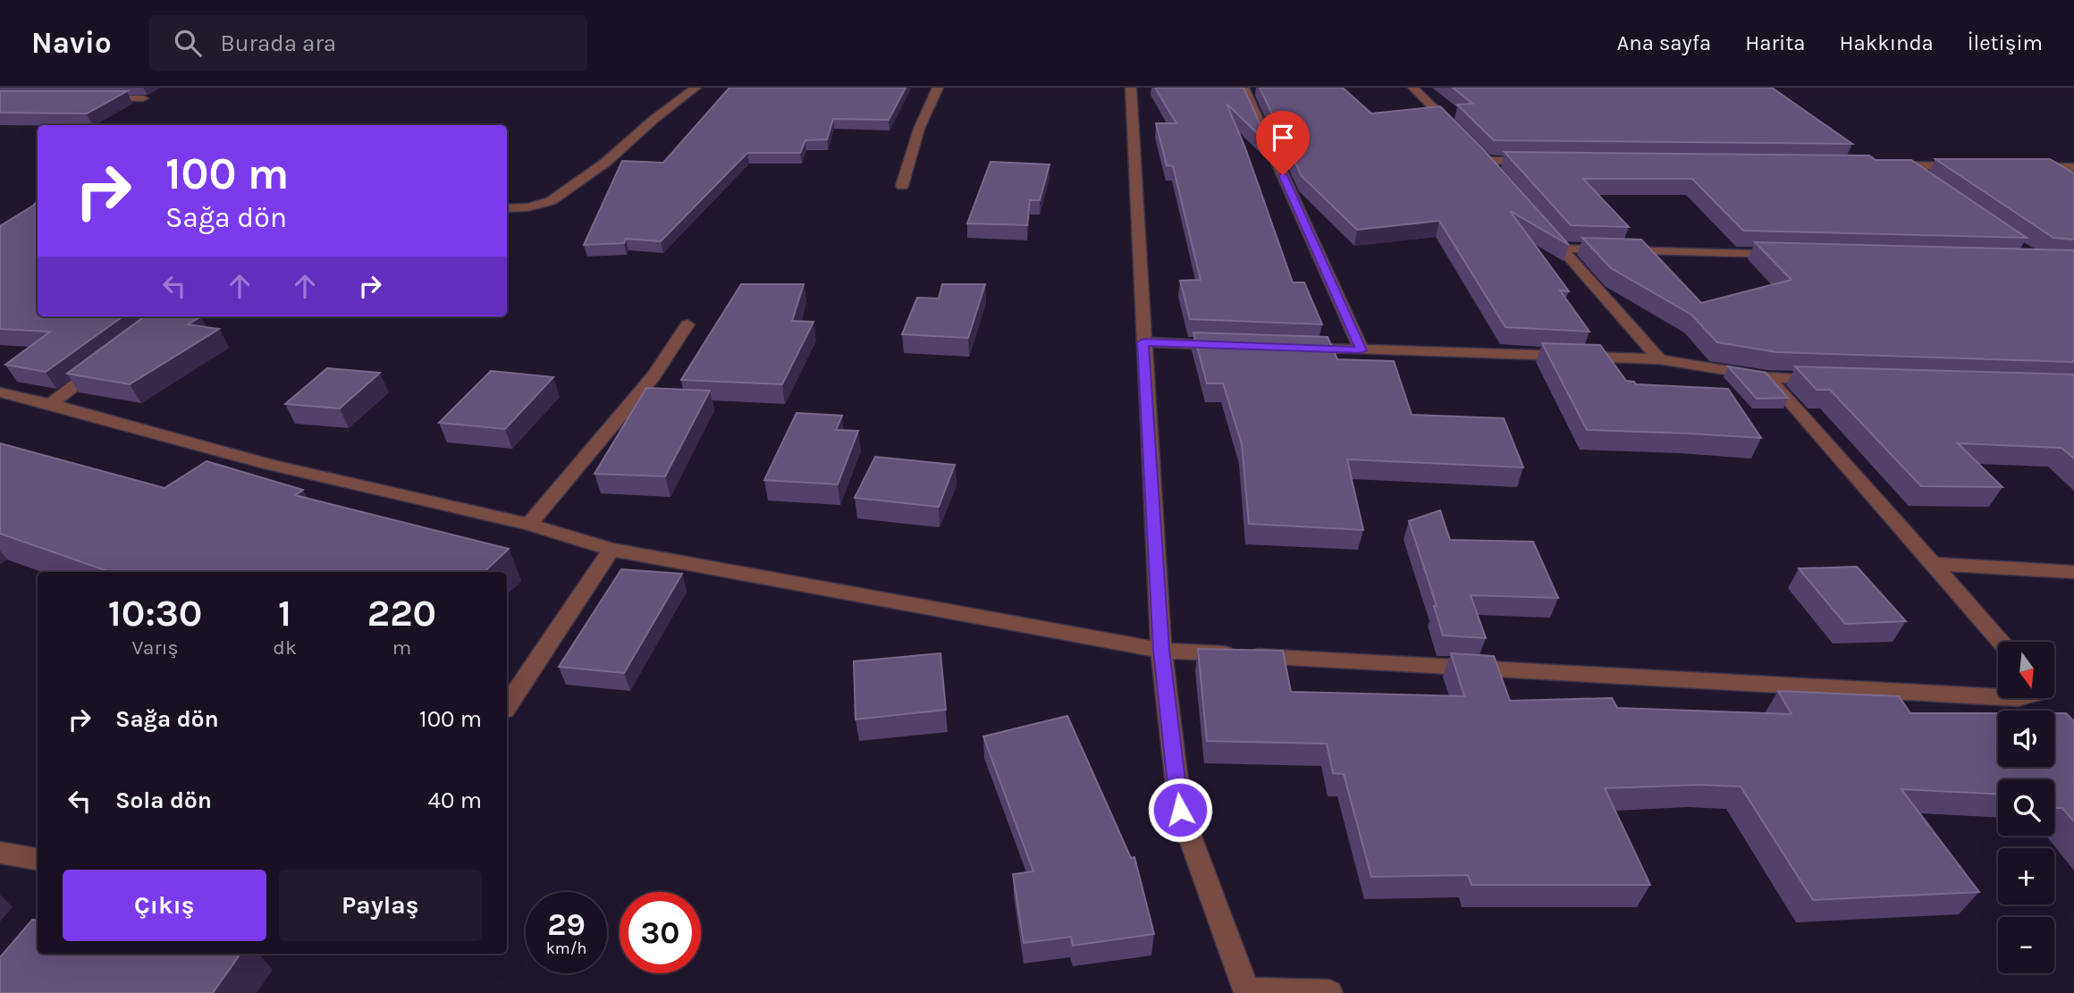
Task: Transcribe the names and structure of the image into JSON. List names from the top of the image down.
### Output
{
  "north": "bottom",
  "page": {
    "header": "Navio",
    "search": "Burada ara",
    "nav": [
      "Ana sayfa",
      "Harita",
      "Hakkında",
      "İletişim"
    ],
    "turn": ["100 m", "Sağa dön"],
    "eta": [
      "10:30",
      "Varış",
      "1",
      "dk",
      "220",
      "m"
    ],
    "map_buttons": ["+", "−"],
    "list": [
      {
        "name": "Sağa dön",
        "value": "100 m"
      },
      {
        "name": "Sola dön",
        "value": "40 m"
      }
    ],
    "buttons": ["Çıkış", "Paylaş"],
    "speed": "29 km/h",
    "limit": "30"
  }
}
